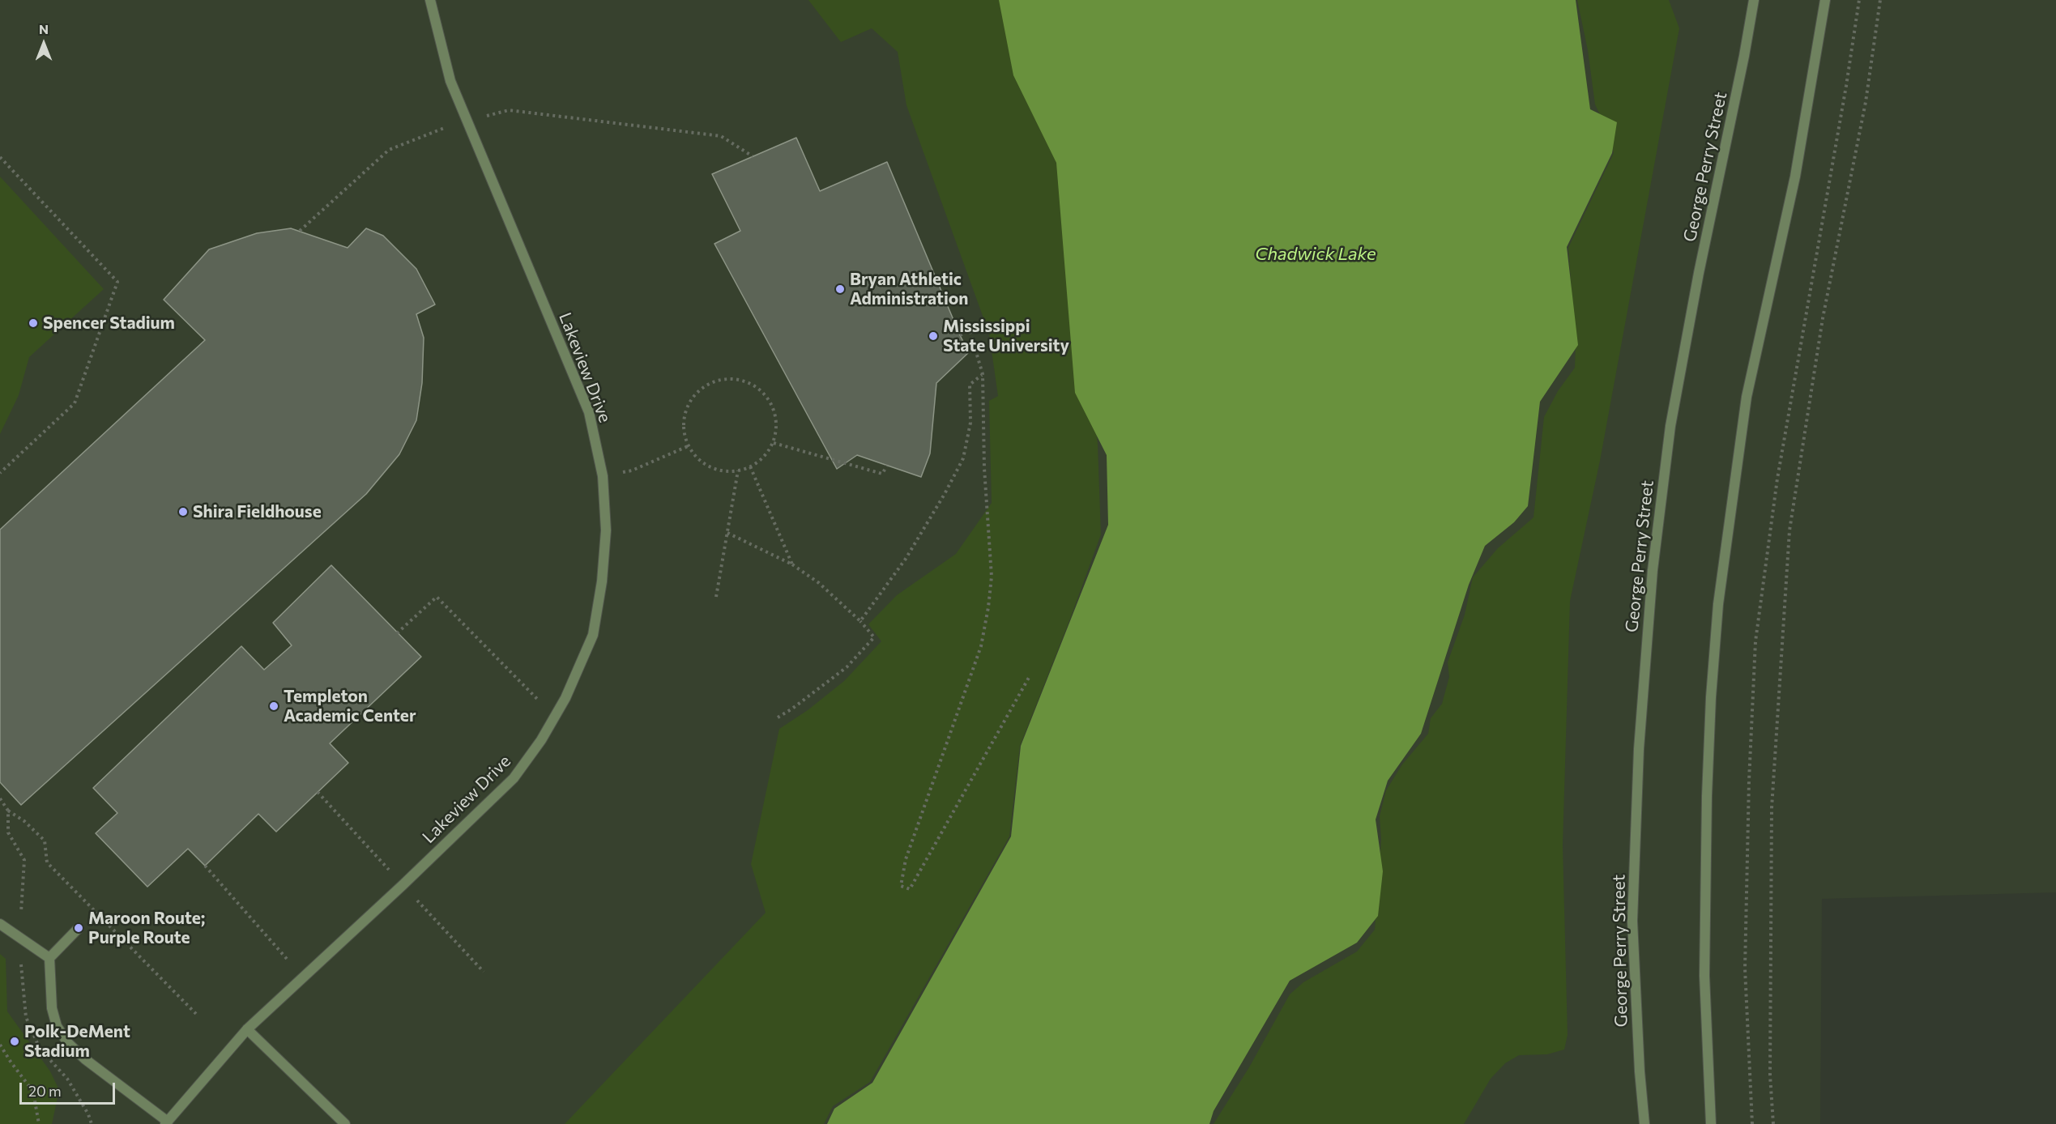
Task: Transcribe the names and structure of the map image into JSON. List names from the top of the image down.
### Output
{
  "streets": {
    "street": ["George Perry Street", "Lakeview Drive"]
  },
  "water": ["Chadwick Lake"],
  "places": [
    "Bryan Athletic Administration",
    "Spencer Stadium",
    "Mississippi State University",
    "Shira Fieldhouse",
    "Templeton Academic Center",
    "Maroon Route; Purple Route",
    "Polk-DeMent Stadium"
  ],
  "scale_bar": "20 m",
  "north": "top"
}
